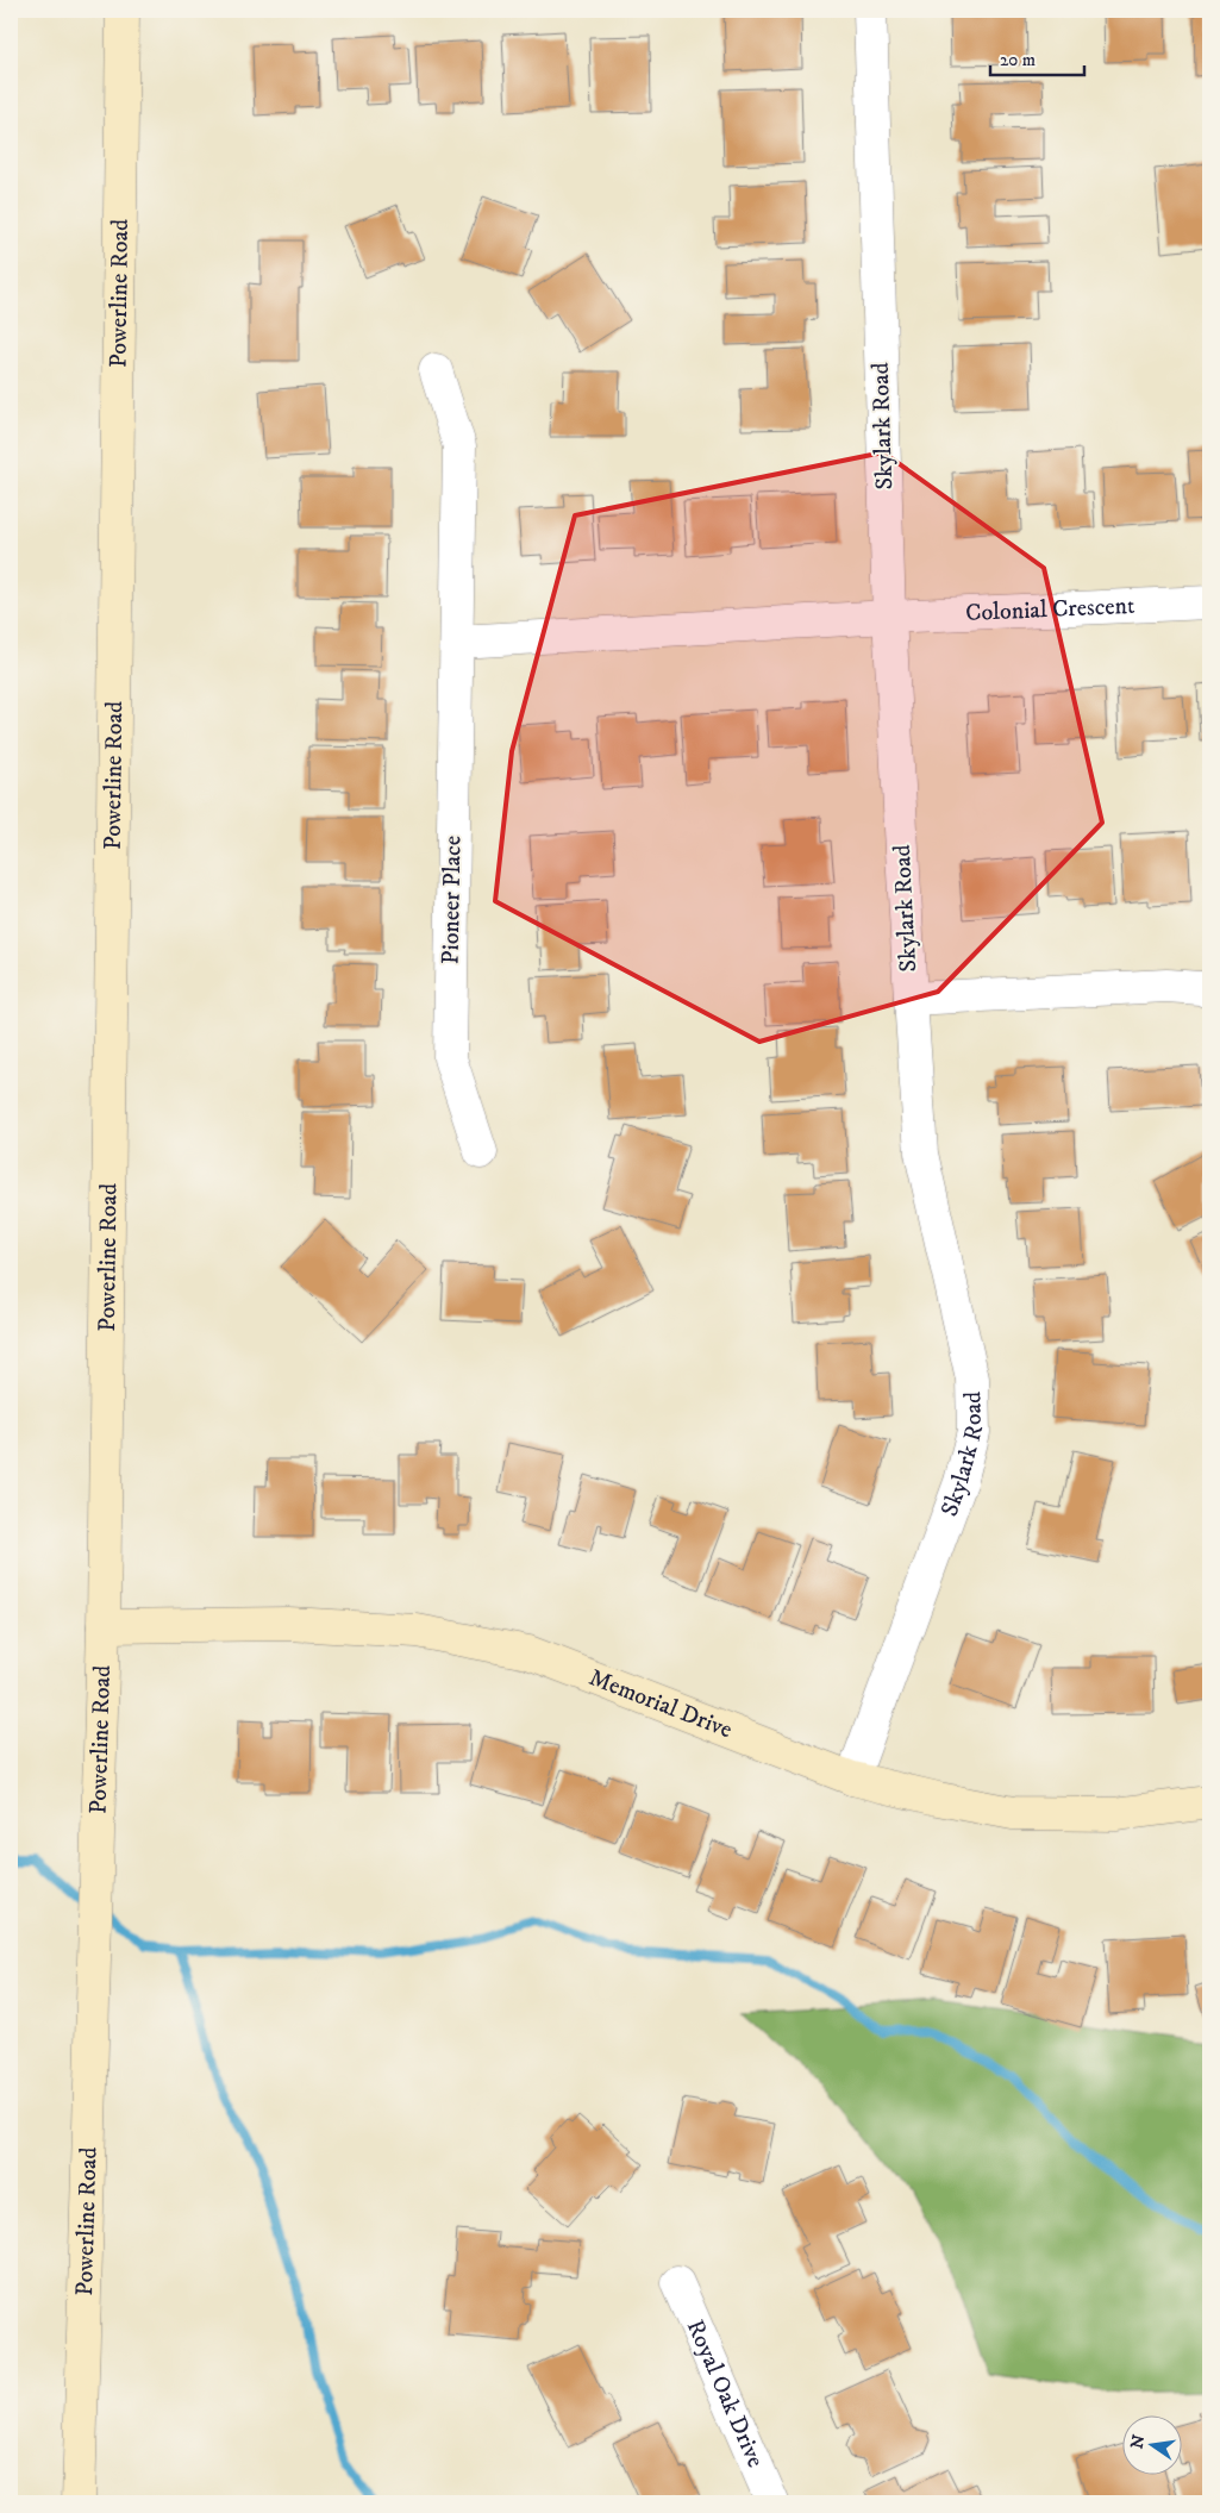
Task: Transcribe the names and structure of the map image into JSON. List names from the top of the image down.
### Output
{
  "streets": {
    "main road": ["Powerline Road", "Memorial Drive"],
    "street": [
      "Skylark Road",
      "Colonial Crescent",
      "Pioneer Place",
      "Royal Oak Drive"
    ]
  },
  "crossings": [
    ["Powerline Road", "Memorial Drive"],
    ["Skylark Road", "Colonial Crescent"],
    ["Skylark Road", "Memorial Drive"]
  ],
  "scale_bar": "20 m",
  "north": "left"
}
